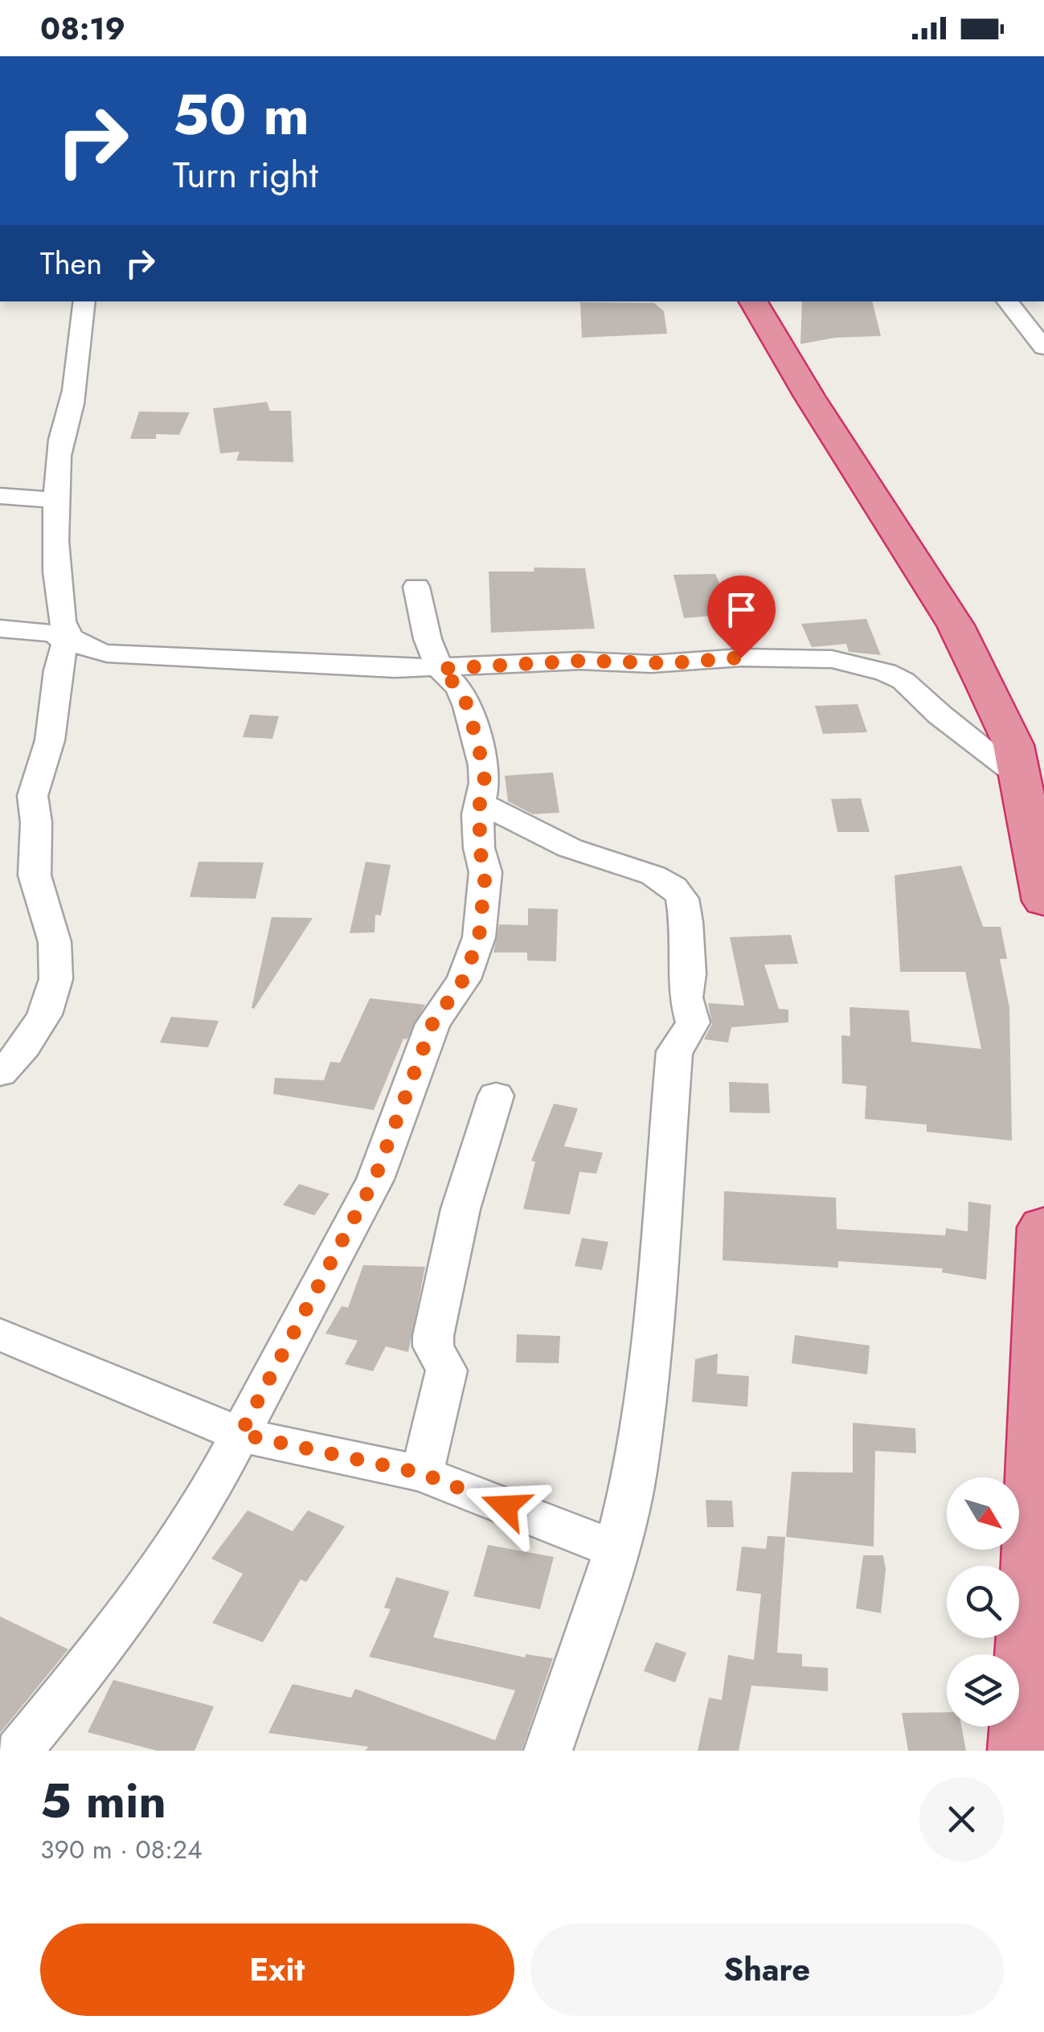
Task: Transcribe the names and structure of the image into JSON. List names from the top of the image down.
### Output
{
  "north": "bottom right",
  "page": {
    "status": "08:19",
    "turn": ["50 m", "Turn right"],
    "then": "Then",
    "heading": ["5 min", "390 m · 08:24"],
    "buttons": ["Exit", "Share"]
  }
}
